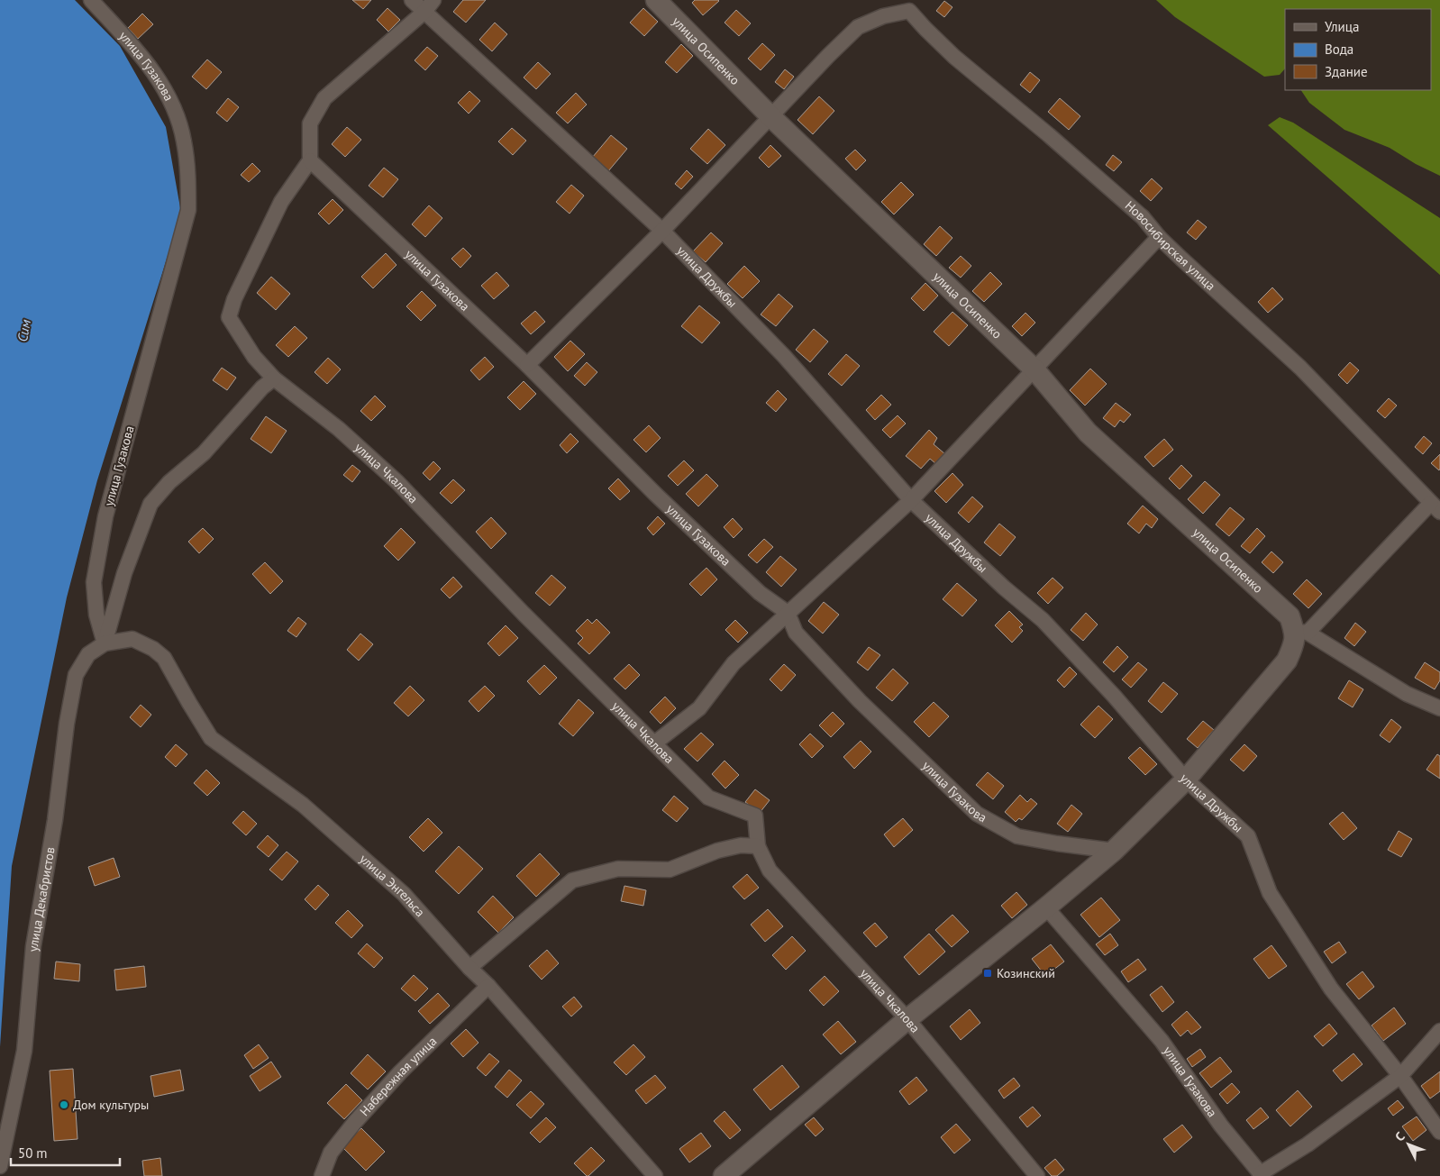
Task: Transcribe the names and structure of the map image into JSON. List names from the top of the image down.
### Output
{
  "streets": {
    "main road": ["улица Осипенко"],
    "street": [
      "улица Гузакова",
      "Новосибирская улица",
      "улица Дружбы",
      "улица Чкалова",
      "улица Энгельса",
      "улица Декабристов",
      "Набережная улица"
    ]
  },
  "crossings": [
    ["улица Осипенко", "Новосибирская улица"],
    ["улица Гузакова", "улица Чкалова"],
    ["улица Гузакова", "улица Энгельса"],
    ["улица Гузакова", "улица Декабристов"],
    ["улица Энгельса", "улица Декабристов"],
    ["улица Энгельса", "Набережная улица"]
  ],
  "water": ["Сим"],
  "places": {
    "transit": ["Козинский"],
    "other": ["Дом культуры"]
  },
  "legend": ["Улица", "Вода", "Здание"],
  "scale_bar": "50 m",
  "north": "top left"
}
